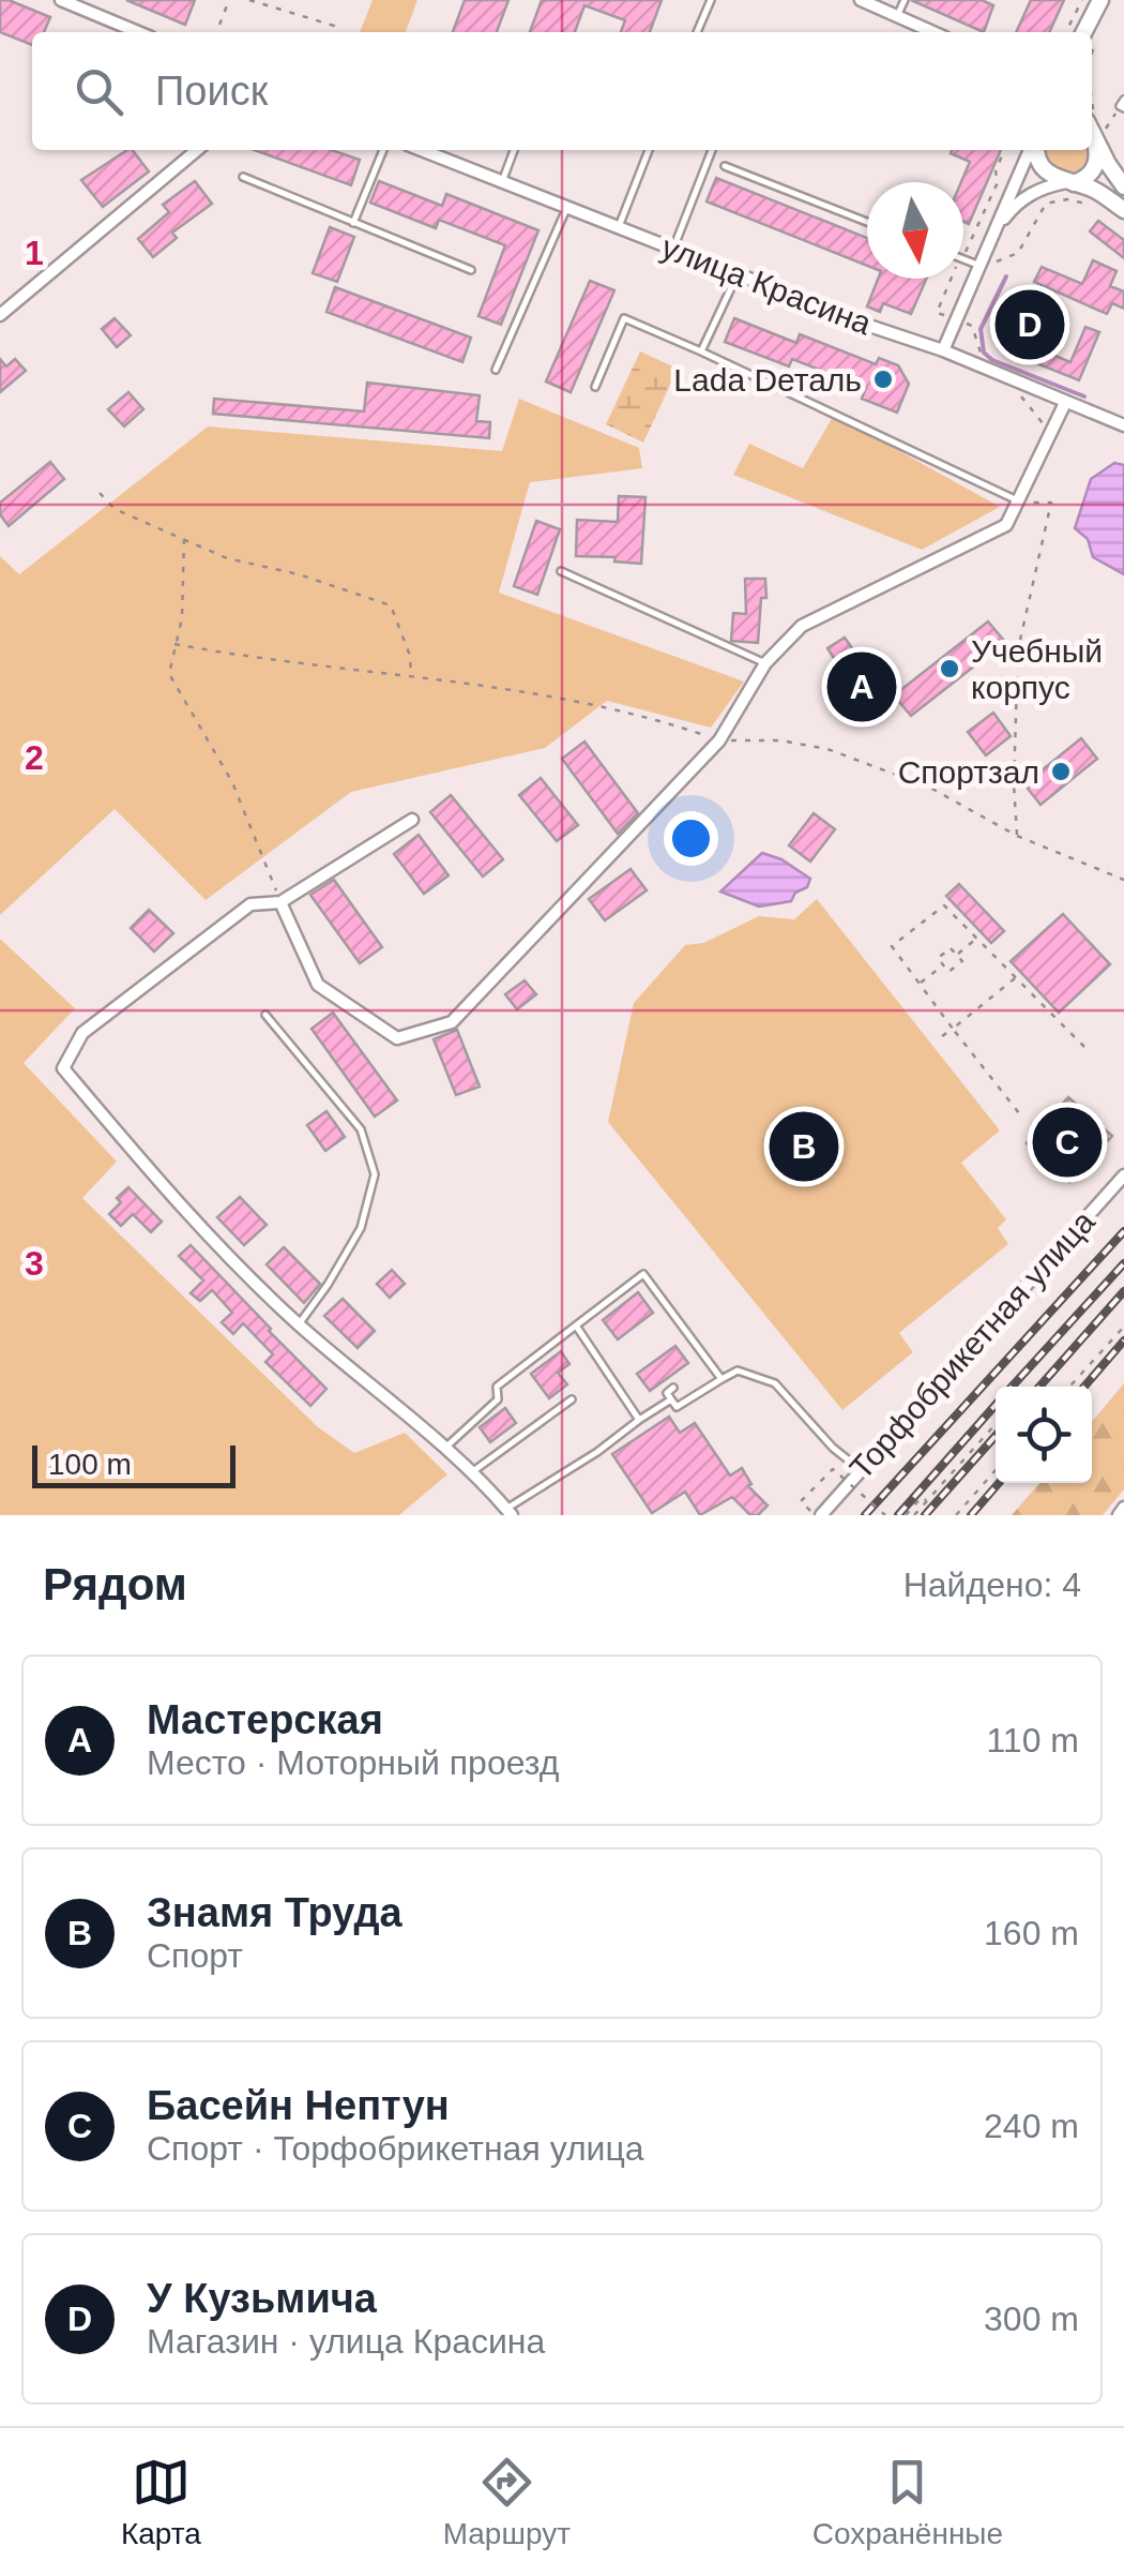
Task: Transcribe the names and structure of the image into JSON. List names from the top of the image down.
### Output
{
  "streets": {
    "street": ["улица Красина", "Торфобрикетная улица"]
  },
  "places": ["Lada Dеталь", "Учебный корпус", "Спортзал"],
  "scale_bar": "100 m",
  "north": "bottom",
  "page": {
    "search": "Поиск",
    "pins": [
      "D",
      "A",
      "C",
      "B"
    ],
    "scale": "100 m",
    "heading": ["Рядом", "Найдено: 4"],
    "list": [
      {
        "mark": "A",
        "name": "Мастерская",
        "note": "Место · Моторный проезд",
        "value": "110 m"
      },
      {
        "mark": "B",
        "name": "Знамя Труда",
        "note": "Спорт",
        "value": "160 m"
      },
      {
        "mark": "C",
        "name": "Басейн Нептун",
        "note": "Спорт · Торфобрикетная улица",
        "value": "240 m"
      },
      {
        "mark": "D",
        "name": "У Кузьмича",
        "note": "Магазин · улица Красина",
        "value": "300 m"
      }
    ],
    "nav": ["Карта", "Маршрут", "Сохранённые"]
  },
  "grid": {
    "rows": ["1", "2", "3"]
  }
}
